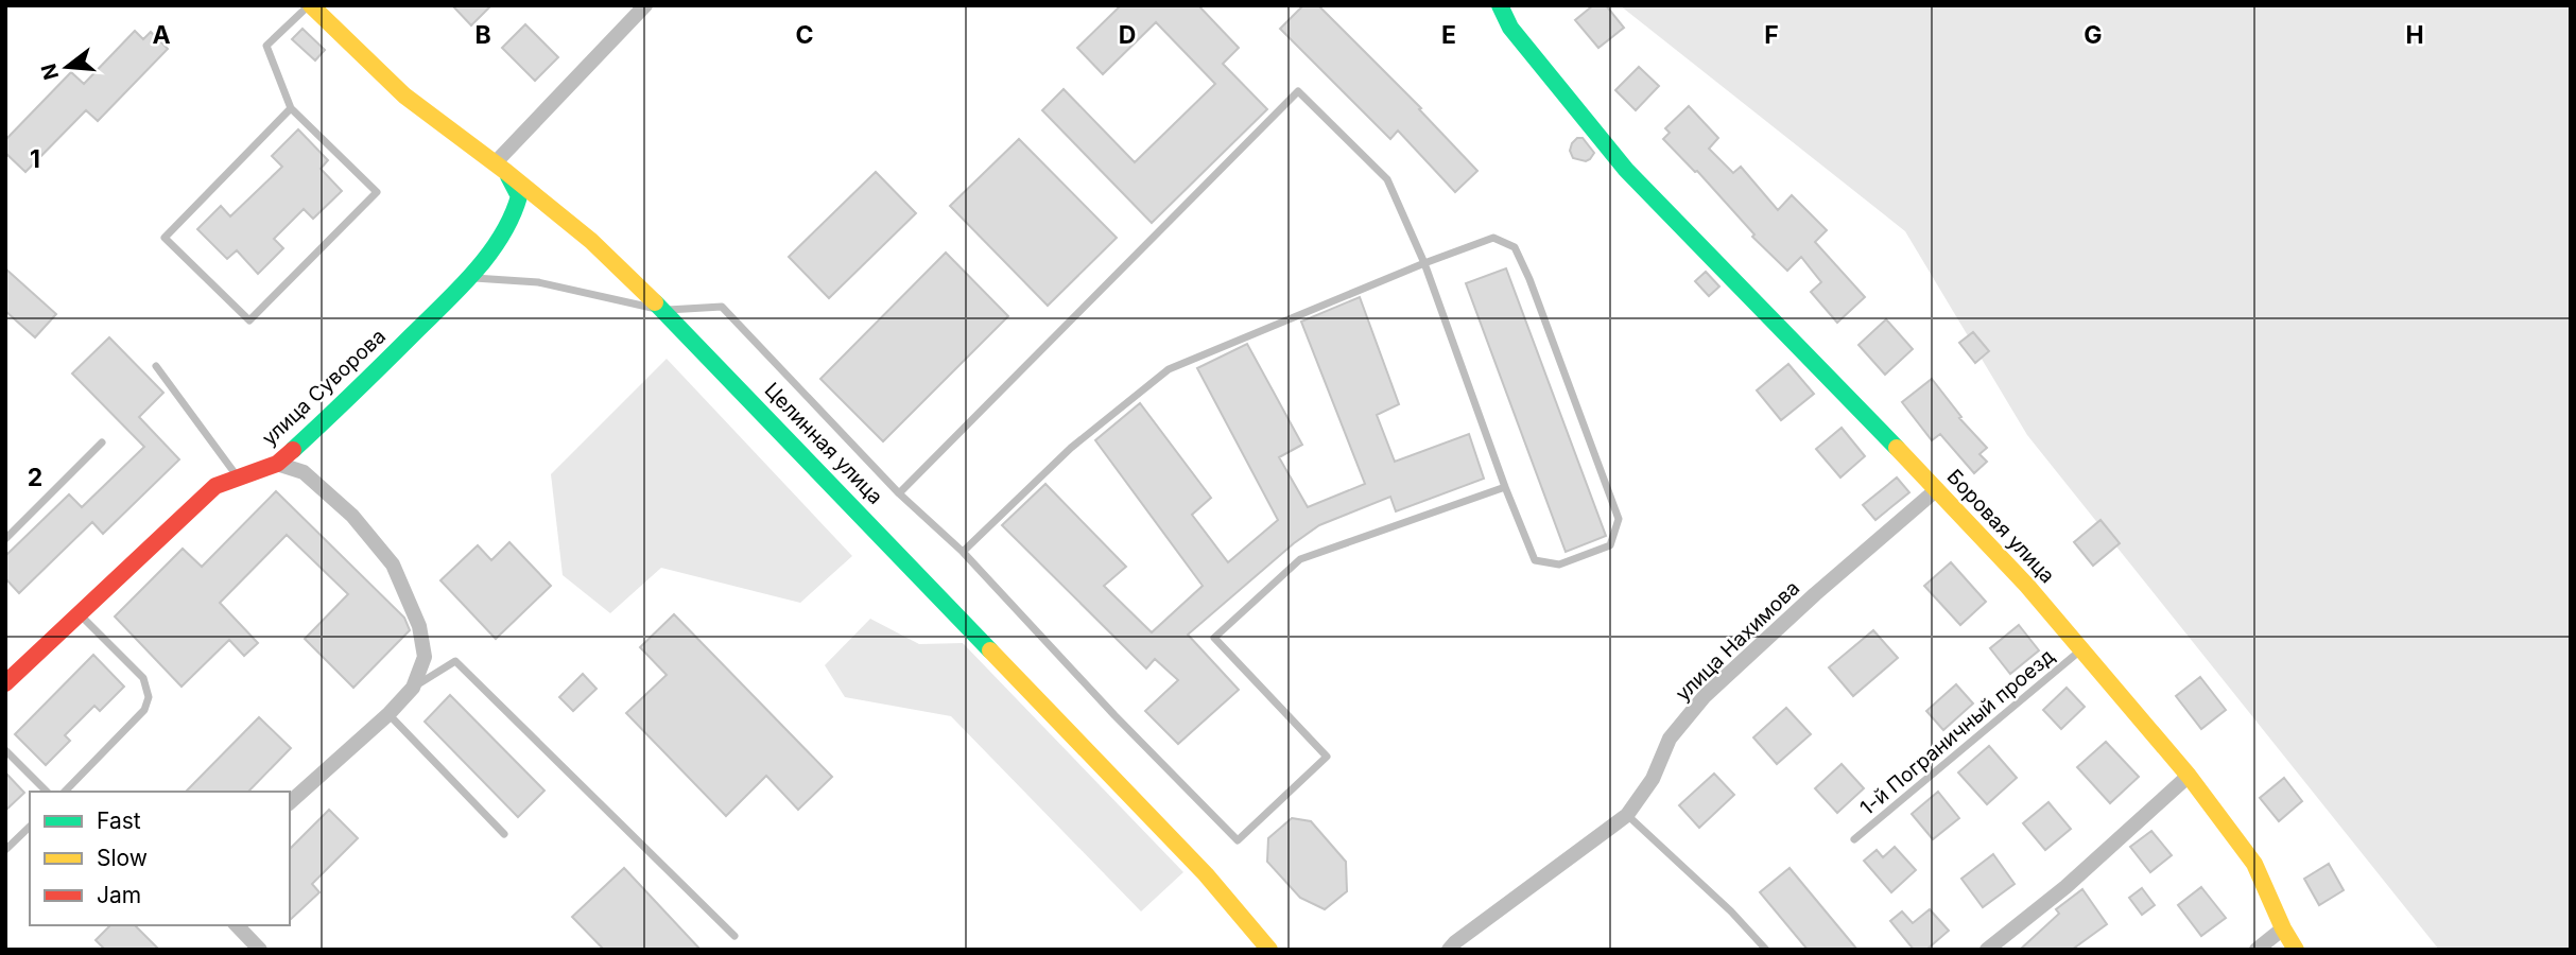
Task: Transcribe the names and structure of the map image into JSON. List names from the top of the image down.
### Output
{
  "streets": {
    "street": [
      "улица Суворова",
      "Целинная улица",
      "Боровая улица",
      "улица Нахимова"
    ],
    "lane": ["1-й Пограничный проезд"]
  },
  "crossings": [
    ["улица Суворова", "Целинная улица"],
    ["Боровая улица", "улица Нахимова"],
    ["Боровая улица", "1-й Пограничный проезд"]
  ],
  "legend": ["Fast", "Slow", "Jam"],
  "north": "left",
  "grid": {
    "columns": [
      "A",
      "B",
      "C",
      "D",
      "E",
      "F",
      "G",
      "H"
    ],
    "rows": ["1", "2"]
  }
}
